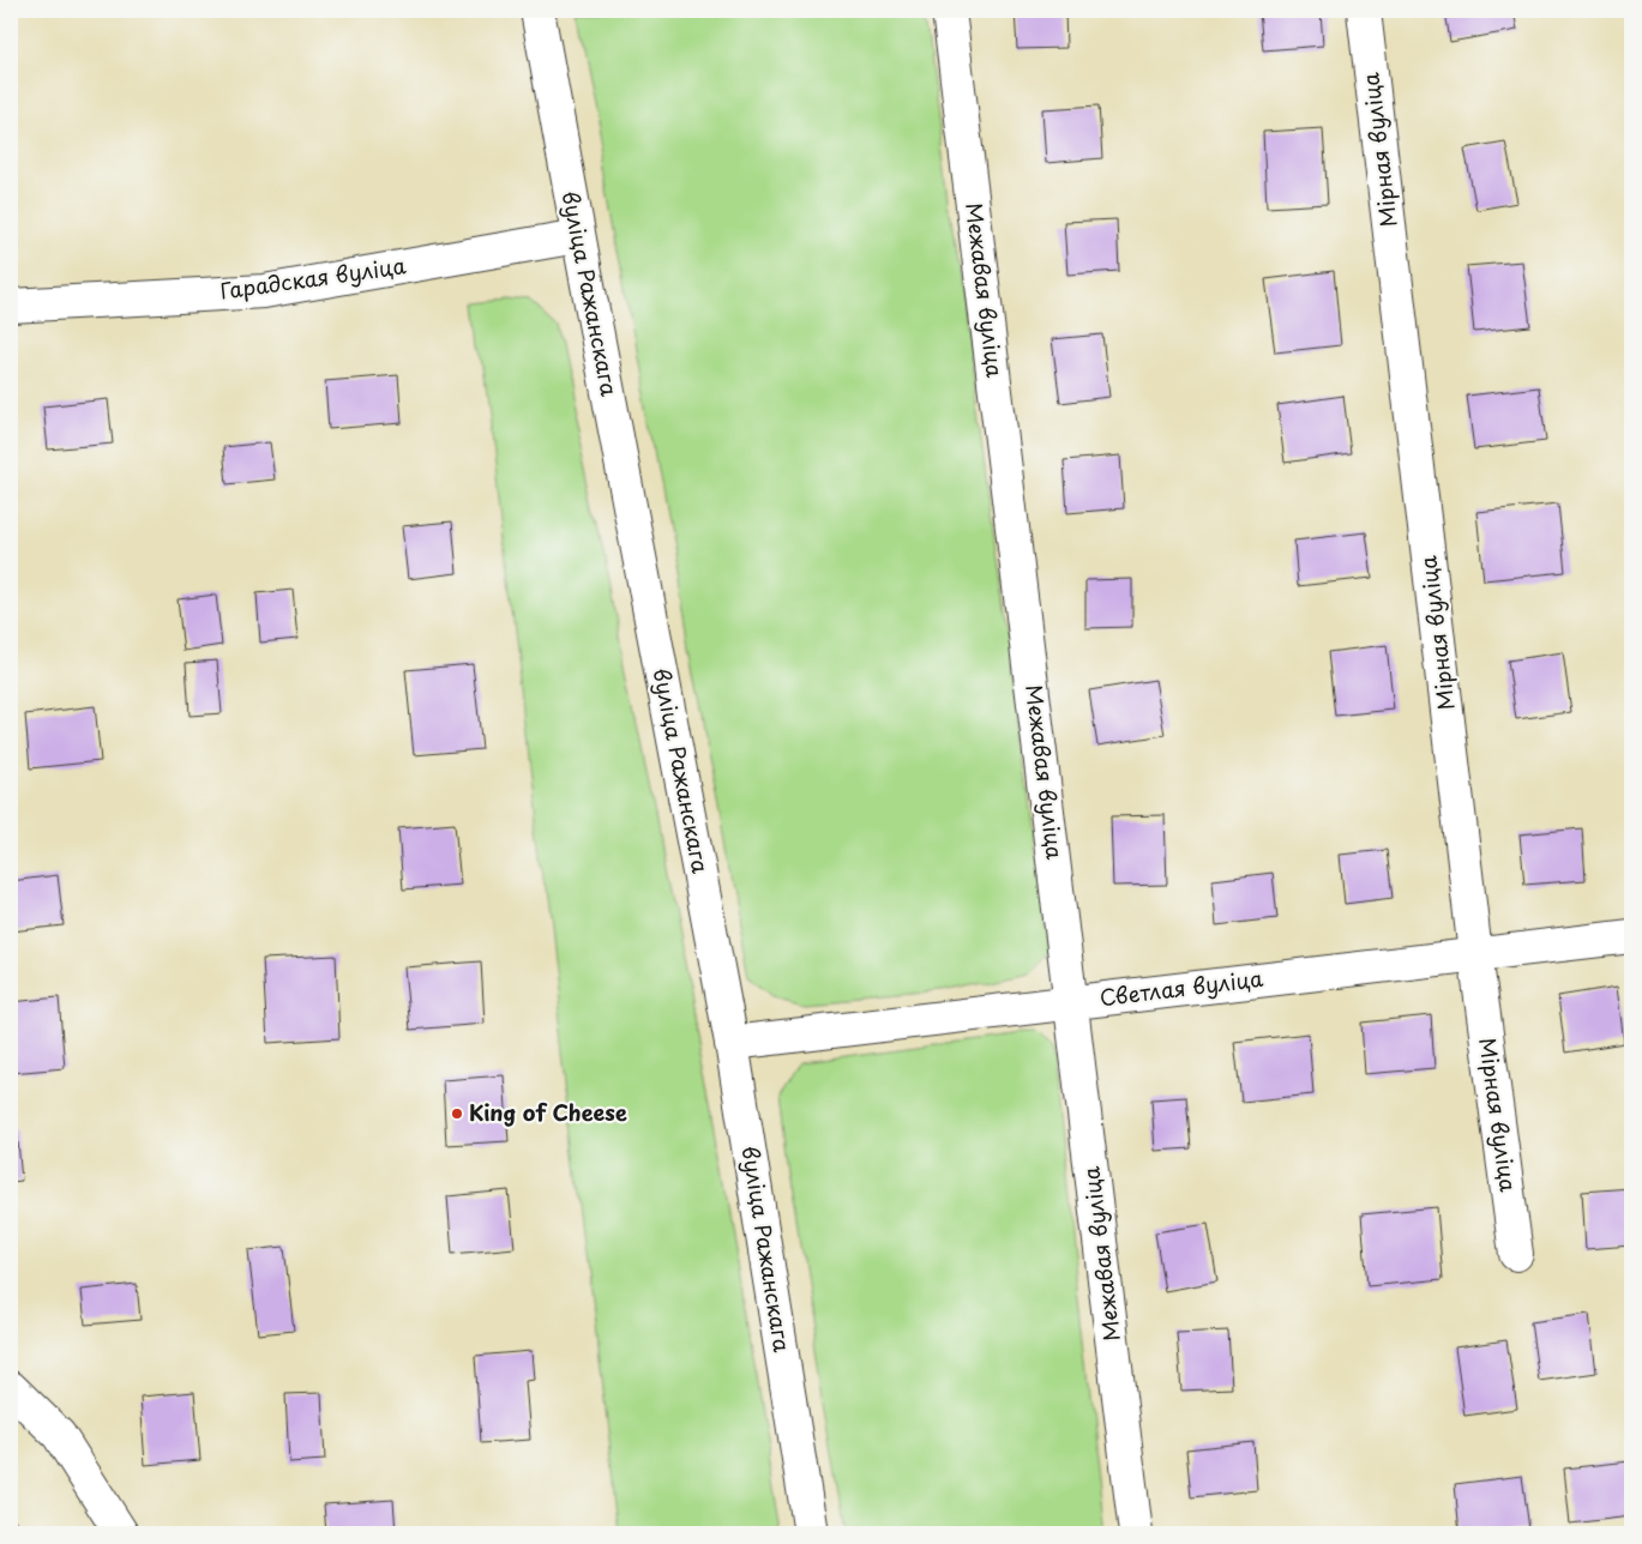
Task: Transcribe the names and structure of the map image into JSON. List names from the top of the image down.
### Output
{
  "streets": {
    "street": [
      "Мірная вуліца",
      "Гарадская вуліца",
      "Межавая вуліца",
      "вуліца Ражанскага",
      "Светлая вуліца"
    ]
  },
  "crossings": [
    ["Мірная вуліца", "Светлая вуліца"],
    ["Гарадская вуліца", "вуліца Ражанскага"],
    ["Межавая вуліца", "Светлая вуліца"],
    ["вуліца Ражанскага", "Светлая вуліца"]
  ],
  "places": ["King of Cheese"]
}
